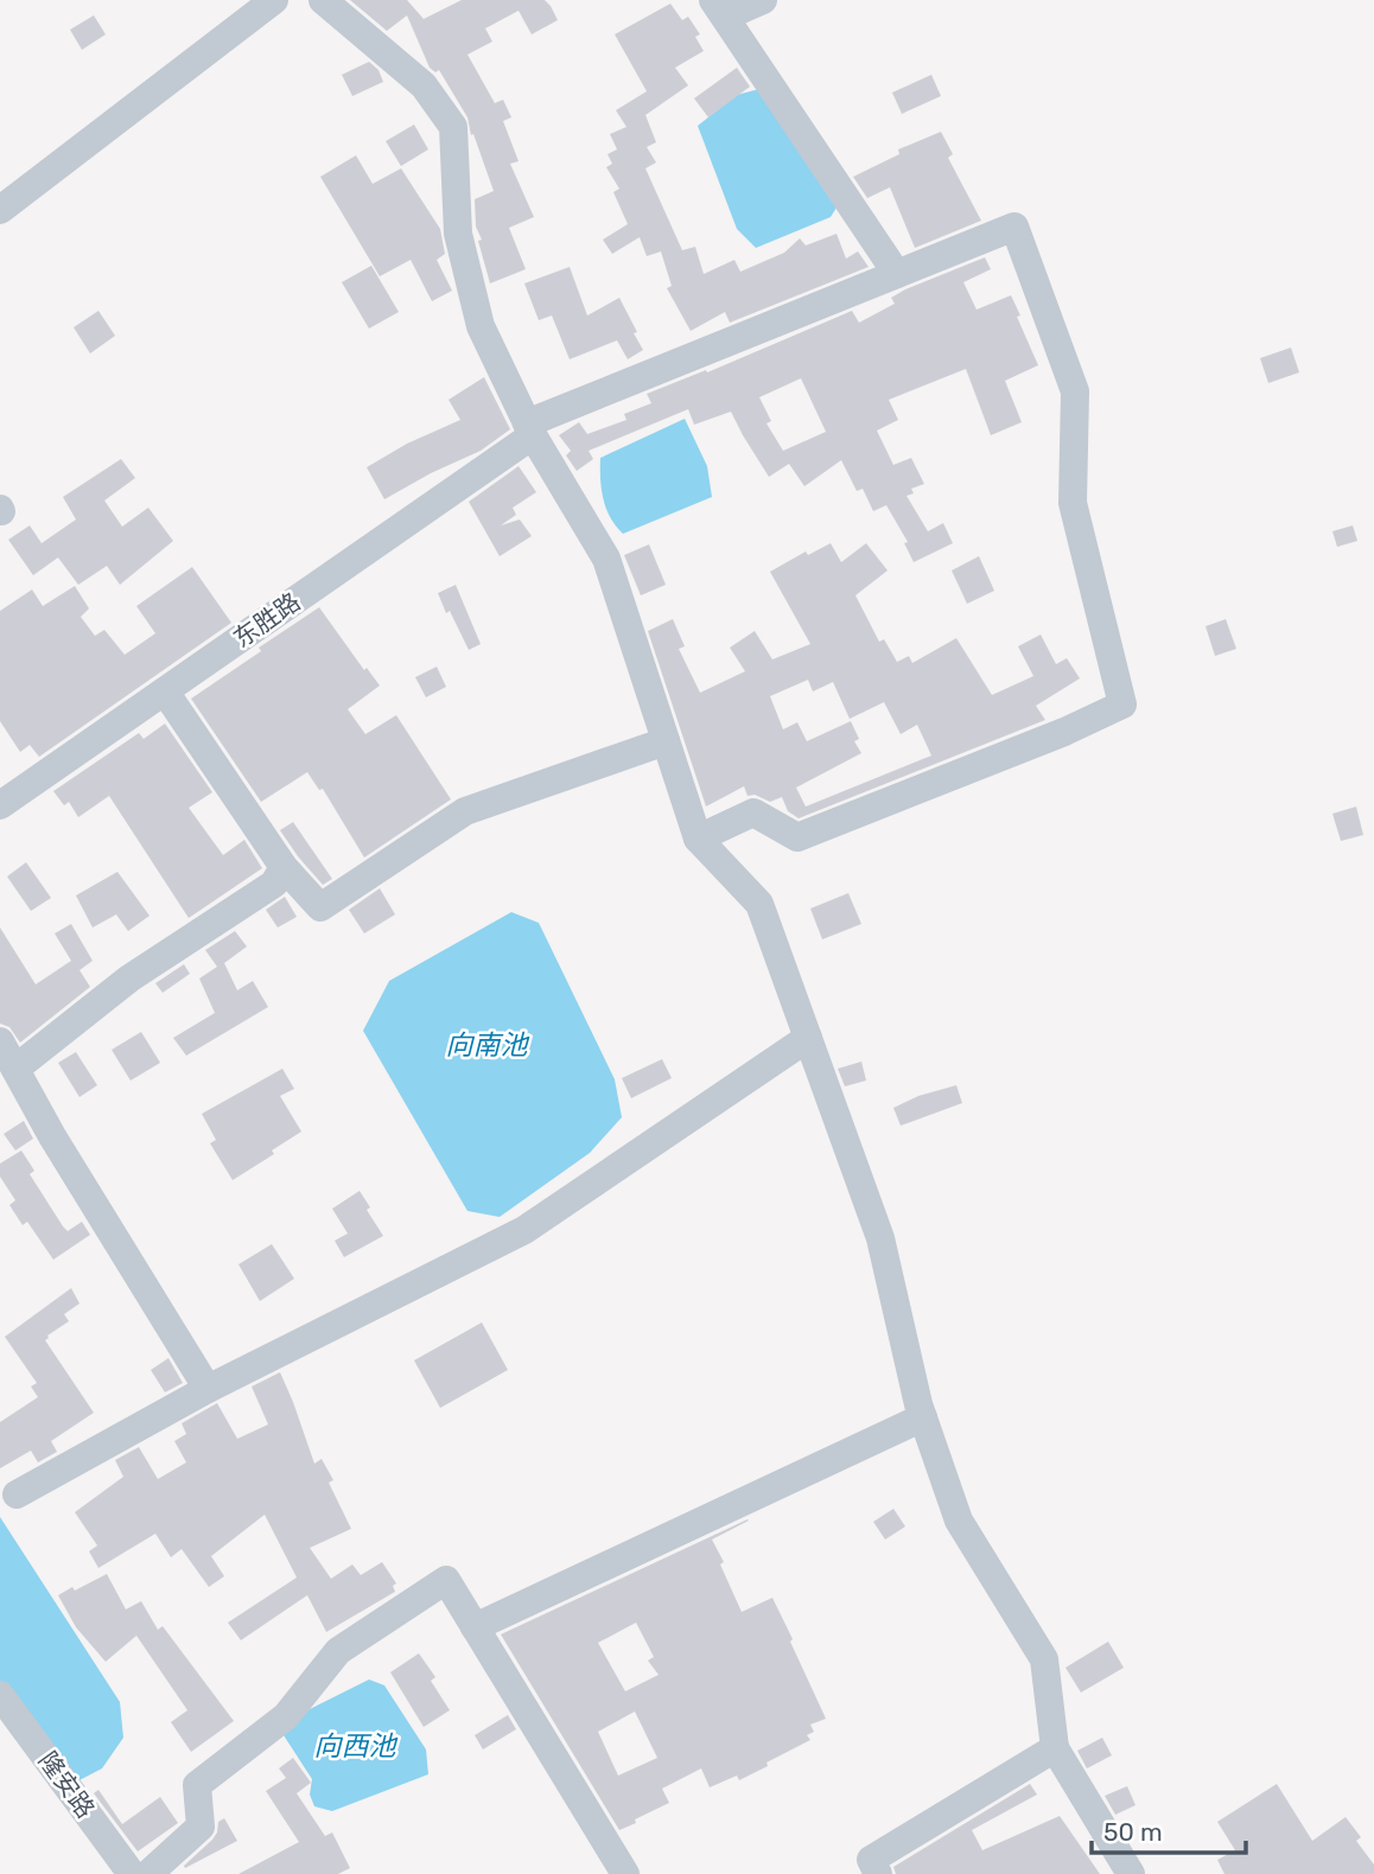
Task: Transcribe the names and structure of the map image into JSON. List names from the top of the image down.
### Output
{
  "streets": {
    "street": ["东胜路", "隆安路"]
  },
  "water": ["向南池", "向西池"],
  "scale_bar": "50 m"
}
